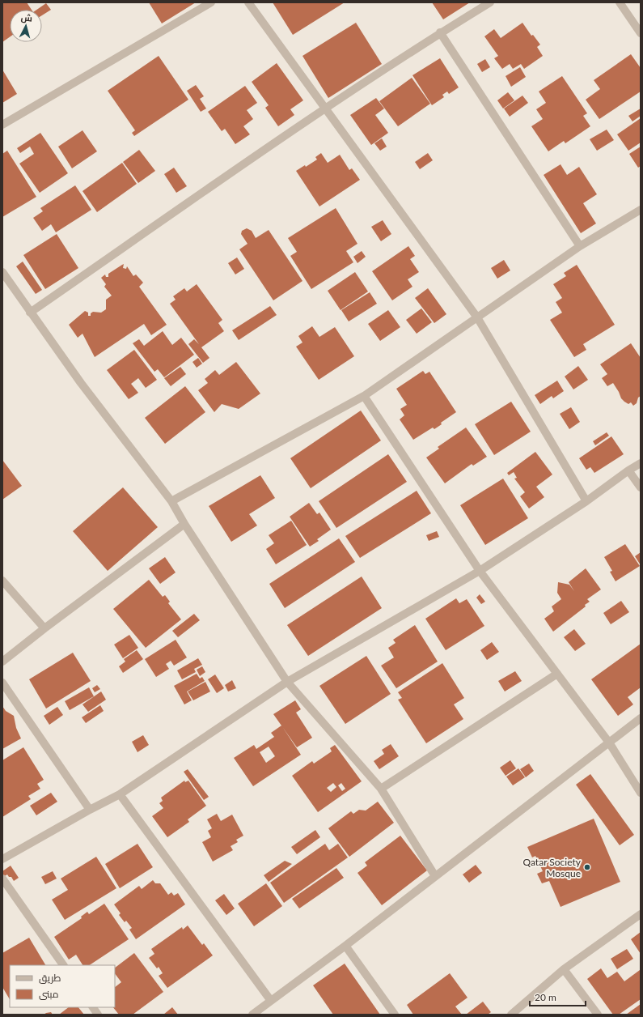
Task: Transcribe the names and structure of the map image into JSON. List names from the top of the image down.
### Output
{
  "places": ["Qatar Society Mosque"],
  "legend": ["طريق", "مبنى"],
  "scale_bar": "20 m",
  "north": "top"
}
